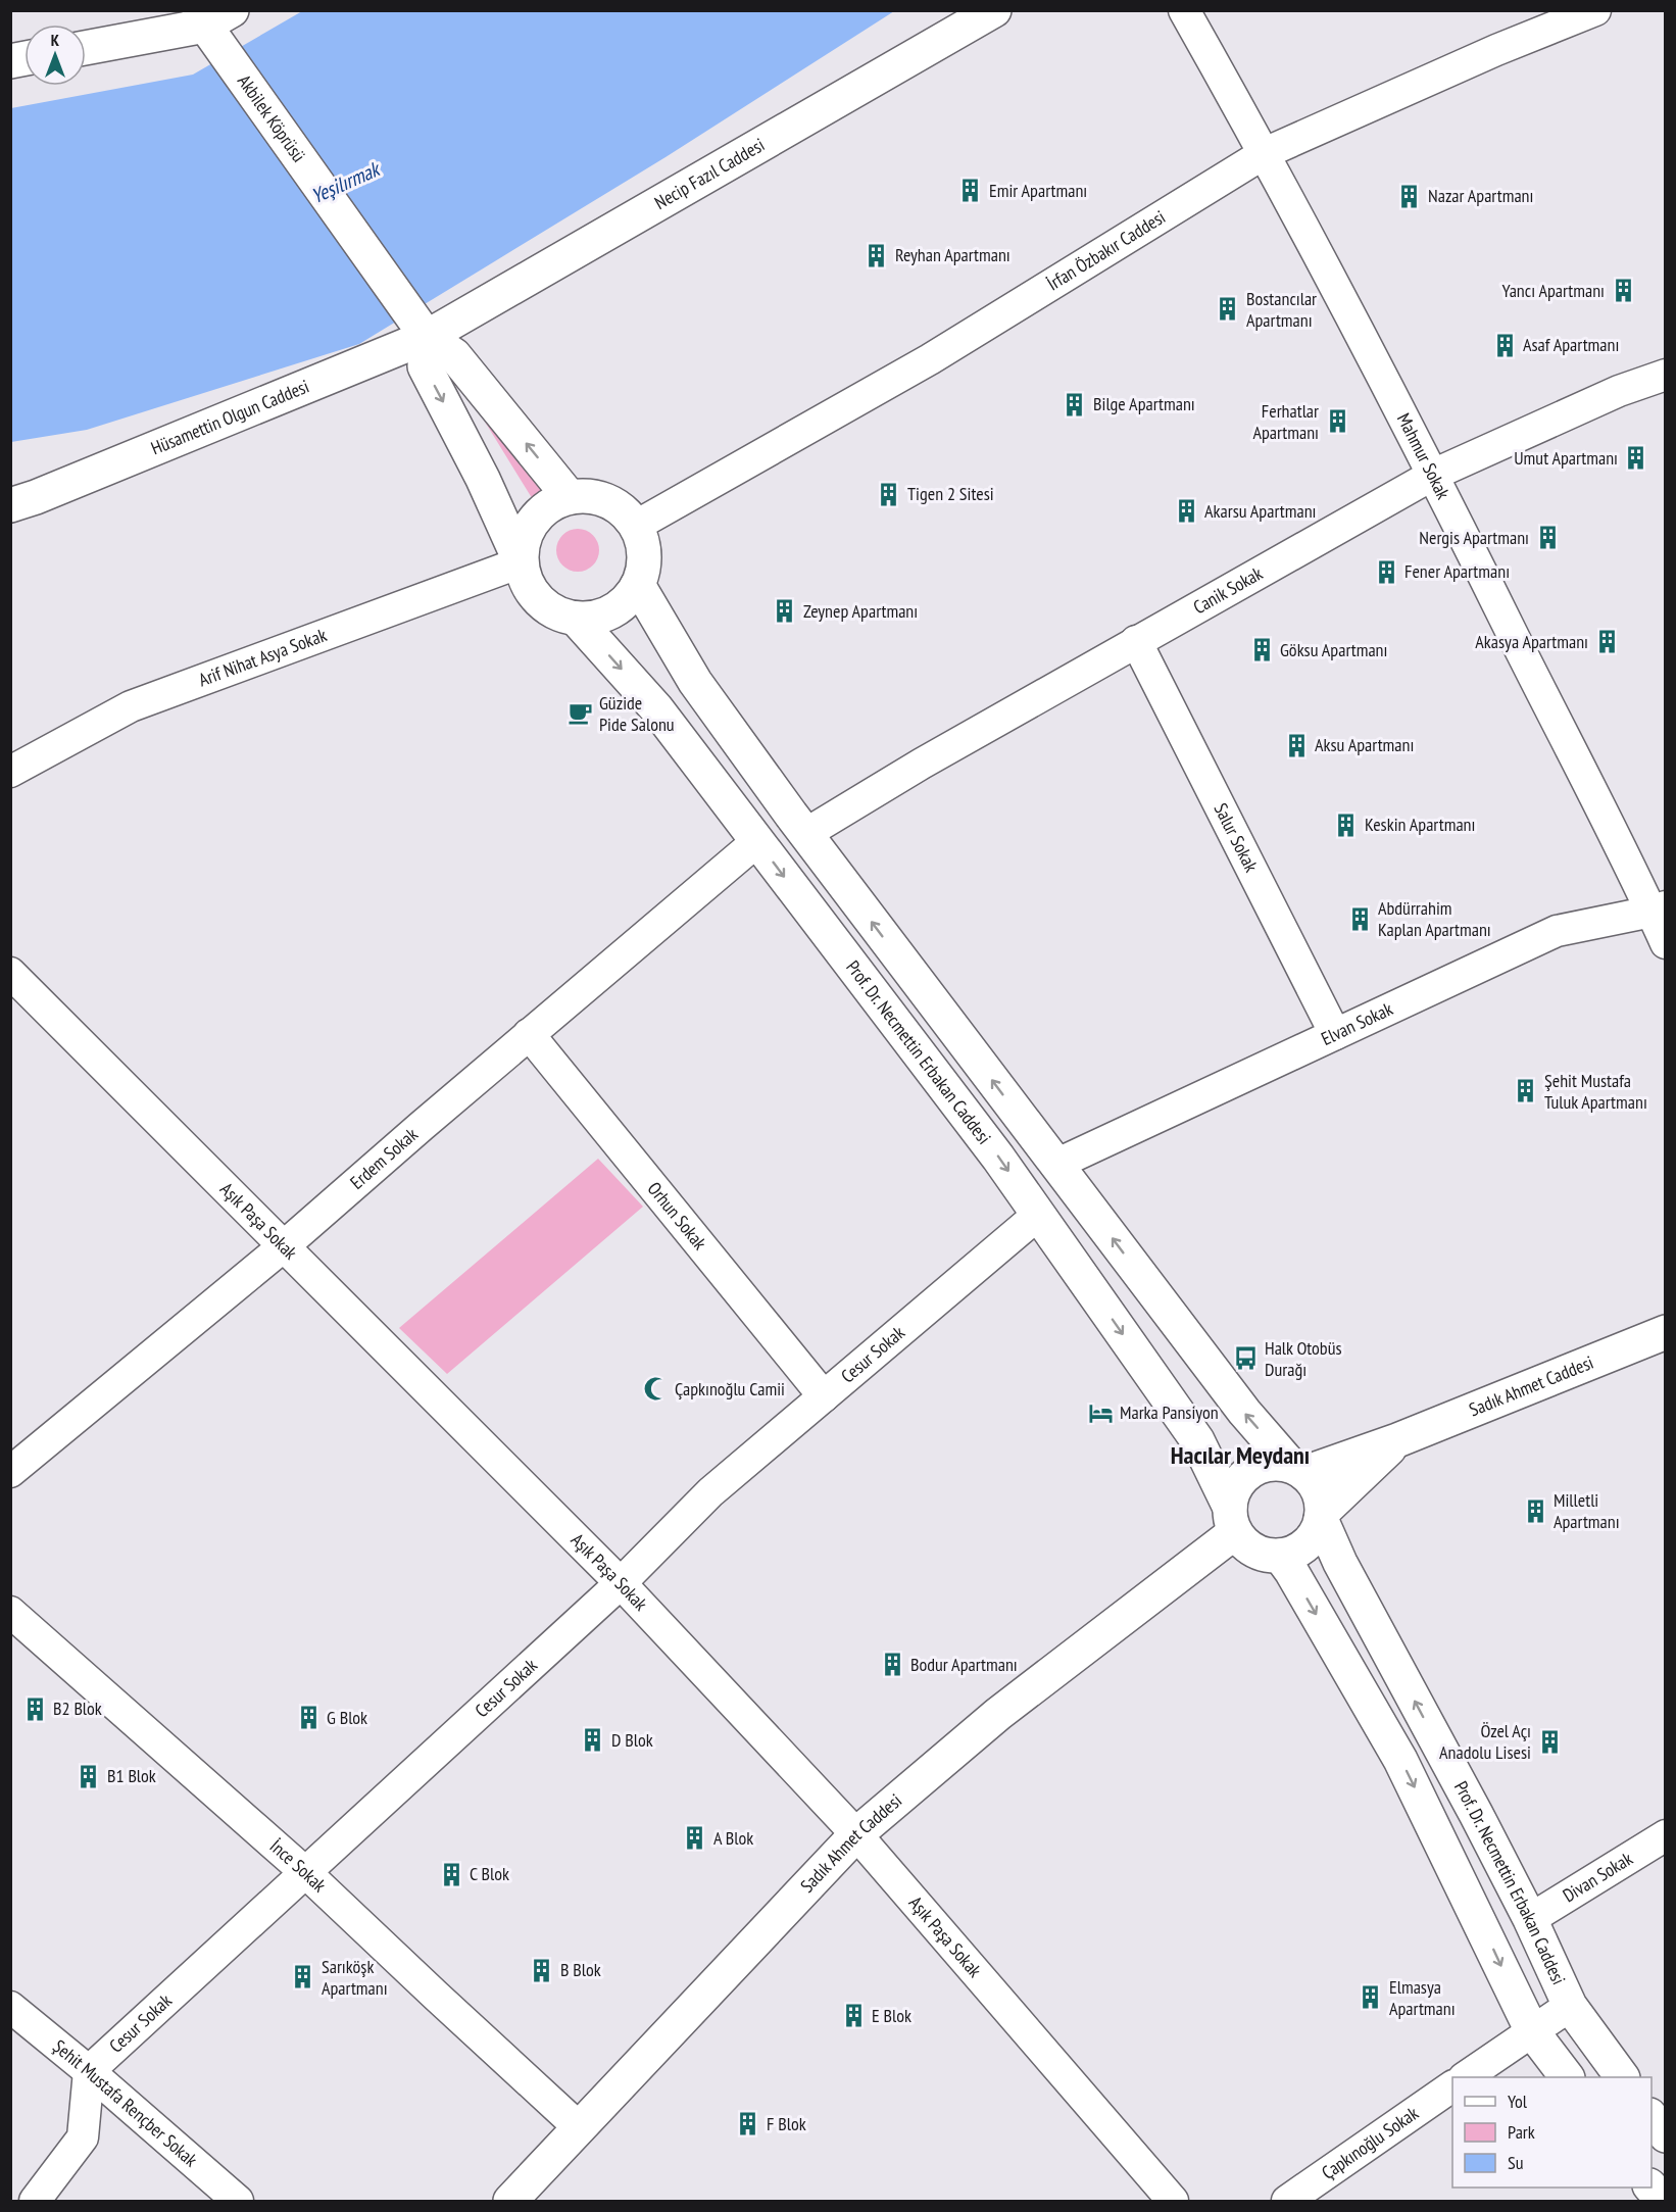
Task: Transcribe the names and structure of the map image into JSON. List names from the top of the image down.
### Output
{
  "streets": {
    "main road": [
      "Akbilek Köprüsü",
      "Necip Fazıl Caddesi",
      "Hüsamettin Olgun Caddesi",
      "Prof. Dr. Necmettin Erbakan Caddesi",
      "Sadık Ahmet Caddesi"
    ],
    "street": [
      "İrfan Özbakır Caddesi",
      "Mahmur Sokak",
      "Canik Sokak",
      "Arif Nihat Asya Sokak",
      "Salur Sokak",
      "Elvan Sokak",
      "Erdem Sokak",
      "Orhun Sokak",
      "Aşık Paşa Sokak",
      "Cesur Sokak",
      "İnce Sokak",
      "Divan Sokak",
      "Şehit Mustafa Rençber Sokak",
      "Çapkınoğlu Sokak"
    ]
  },
  "crossings": [
    ["Akbilek Köprüsü", "Necip Fazıl Caddesi"],
    ["Akbilek Köprüsü", "Hüsamettin Olgun Caddesi"],
    ["Necip Fazıl Caddesi", "Hüsamettin Olgun Caddesi"],
    ["İrfan Özbakır Caddesi", "Mahmur Sokak"],
    ["İrfan Özbakır Caddesi", "Arif Nihat Asya Sokak"],
    ["İrfan Özbakır Caddesi", "Prof. Dr. Necmettin Erbakan Caddesi"],
    ["Mahmur Sokak", "Canik Sokak"],
    ["Mahmur Sokak", "Elvan Sokak"],
    ["Canik Sokak", "Salur Sokak"],
    ["Arif Nihat Asya Sokak", "Prof. Dr. Necmettin Erbakan Caddesi"],
    ["Salur Sokak", "Elvan Sokak"],
    ["Prof. Dr. Necmettin Erbakan Caddesi", "Erdem Sokak"],
    ["Prof. Dr. Necmettin Erbakan Caddesi", "Cesur Sokak"],
    ["Prof. Dr. Necmettin Erbakan Caddesi", "Sadık Ahmet Caddesi"],
    ["Prof. Dr. Necmettin Erbakan Caddesi", "Divan Sokak"],
    ["Erdem Sokak", "Orhun Sokak"],
    ["Erdem Sokak", "Aşık Paşa Sokak"],
    ["Orhun Sokak", "Cesur Sokak"],
    ["Aşık Paşa Sokak", "Cesur Sokak"],
    ["Aşık Paşa Sokak", "Sadık Ahmet Caddesi"],
    ["Cesur Sokak", "İnce Sokak"],
    ["Cesur Sokak", "Şehit Mustafa Rençber Sokak"],
    ["Sadık Ahmet Caddesi", "İnce Sokak"]
  ],
  "districts": ["Hacılar Meydanı"],
  "water": ["Yeşilırmak"],
  "places": {
    "building": [
      "Emir Apartmanı",
      "Nazar Apartmanı",
      "Reyhan Apartmanı",
      "Yancı Apartmanı",
      "Bostancılar Apartmanı",
      "Asaf Apartmanı",
      "Bilge Apartmanı",
      "Ferhatlar Apartmanı",
      "Umut Apartmanı",
      "Tigen 2 Sitesi",
      "Akarsu Apartmanı",
      "Nergis Apartmanı",
      "Fener Apartmanı",
      "Zeynep Apartmanı",
      "Akasya Apartmanı",
      "Göksu Apartmanı",
      "Aksu Apartmanı",
      "Keskin Apartmanı",
      "Abdürrahim Kaplan Apartmanı",
      "Şehit Mustafa Tuluk Apartmanı",
      "Milletli Apartmanı",
      "Bodur Apartmanı",
      "B2 Blok",
      "G Blok",
      "D Blok",
      "Özel Açı Anadolu Lisesi",
      "B1 Blok",
      "A Blok",
      "C Blok",
      "B Blok",
      "Sarıköşk Apartmanı",
      "Elmasya Apartmanı",
      "E Blok",
      "F Blok"
    ],
    "cafe": ["Güzide Pide Salonu"],
    "bus stop": ["Halk Otobüs Durağı"],
    "mosque": ["Çapkınoğlu Camii"],
    "hotel": ["Marka Pansiyon"]
  },
  "legend": ["Yol", "Park", "Su"],
  "north": "top"
}
